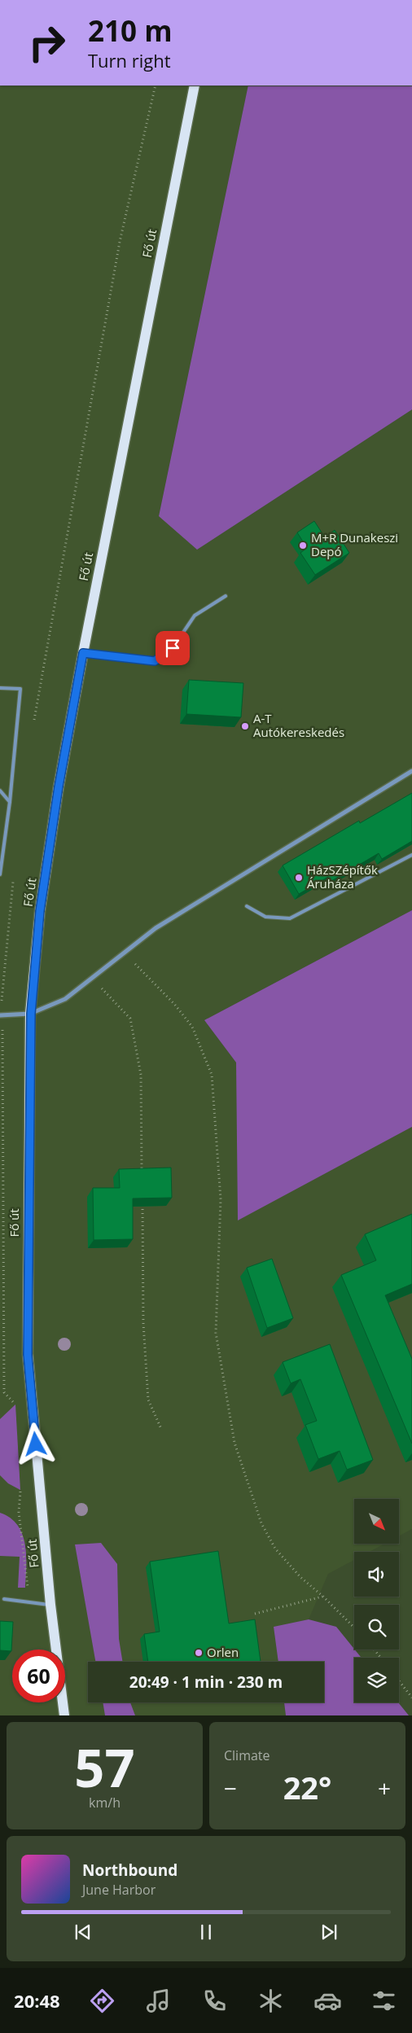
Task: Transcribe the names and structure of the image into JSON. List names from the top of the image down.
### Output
{
  "streets": {
    "main road": ["Fő út"]
  },
  "places": [
    "M+R Dunakeszi Depó",
    "A-T Autókereskedés",
    "HázSZépítők Áruháza",
    "Orlen"
  ],
  "north": "bottom right",
  "page": {
    "turn": ["210 m", "Turn right"],
    "limit": "60",
    "trip": "20:49 · 1 min · 230 m",
    "tile": [
      ["57", "km/h"],
      "Climate"
    ],
    "heat": ["−", "22°", "+"],
    "song": ["Northbound", "June Harbor"],
    "tabs": "20:48"
  }
}
